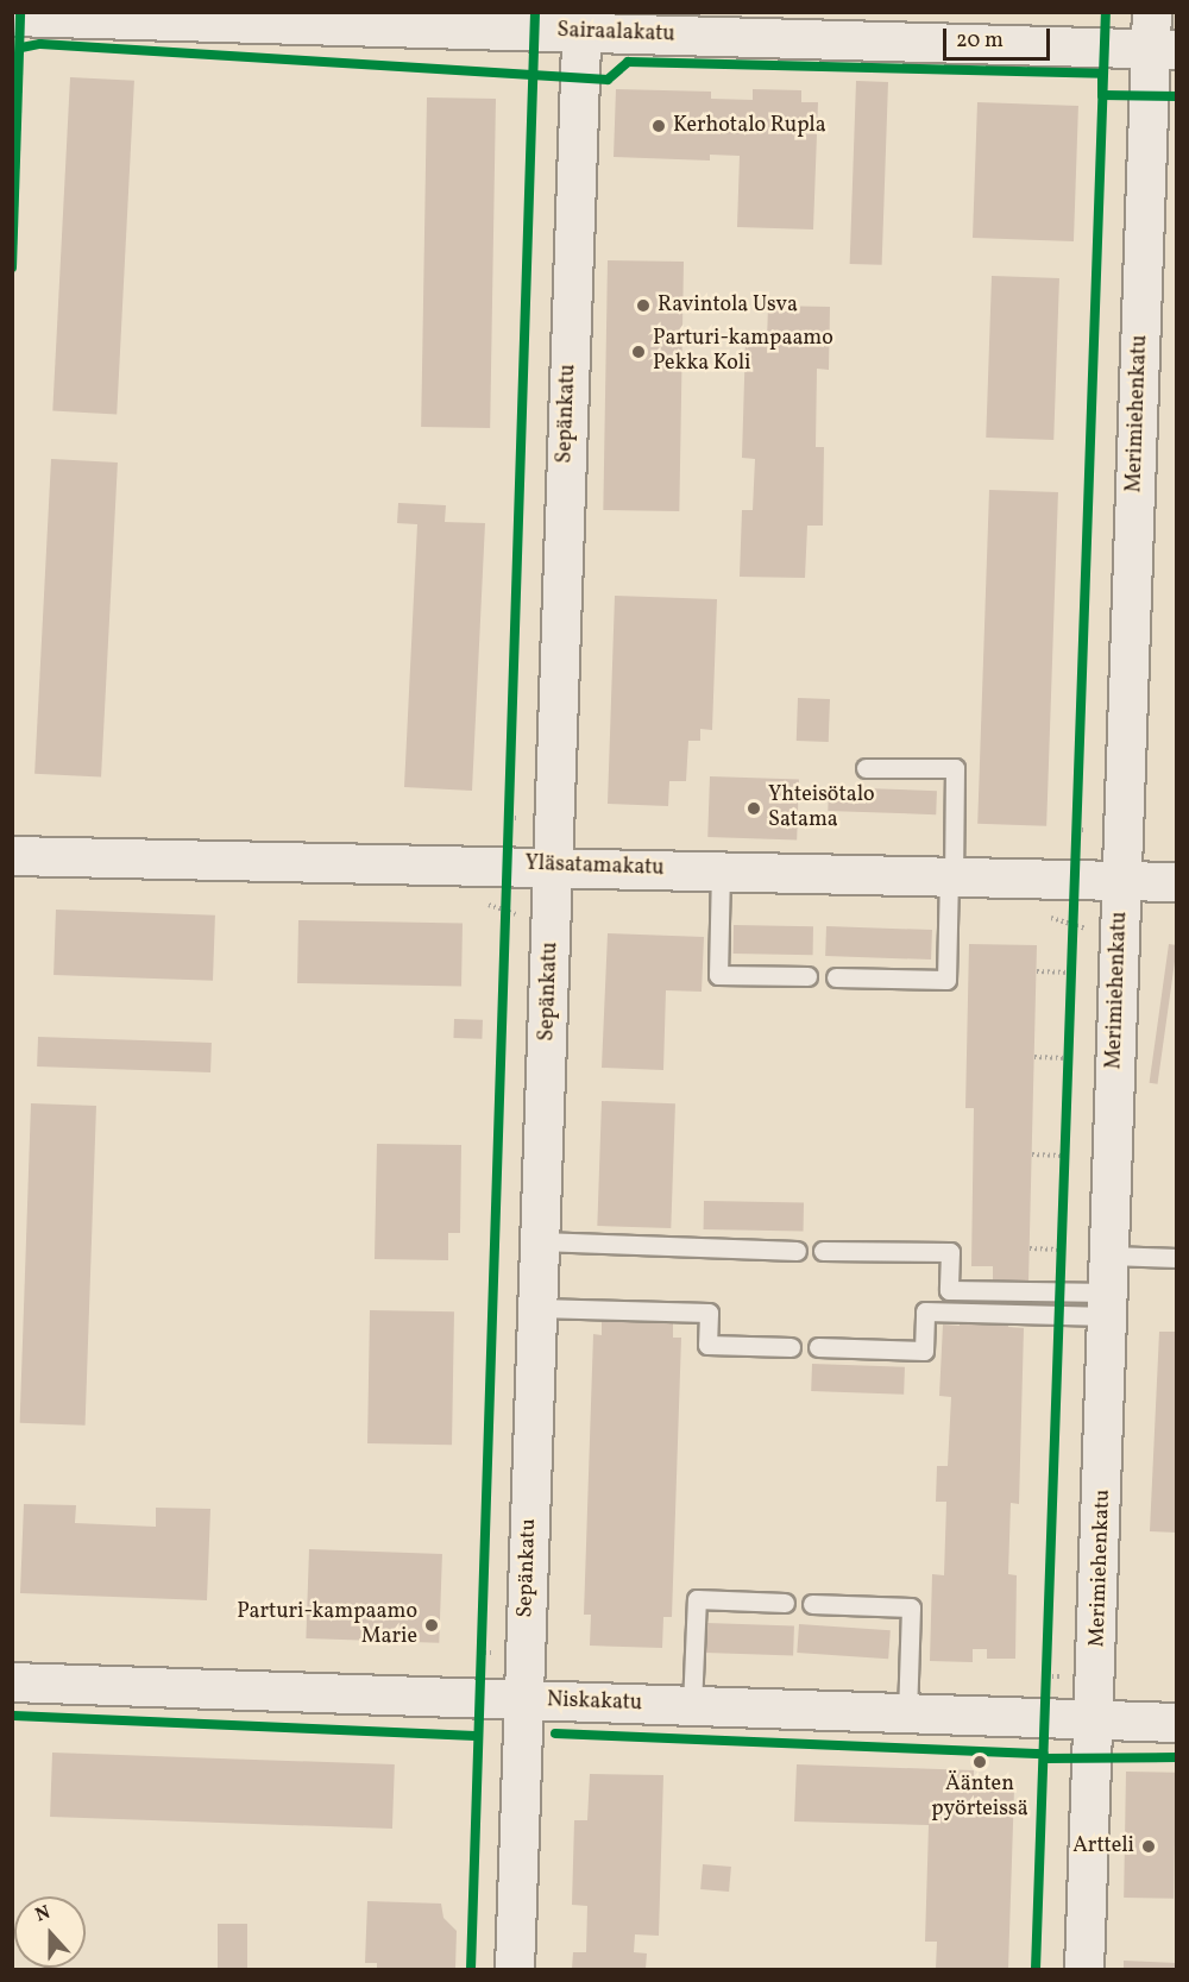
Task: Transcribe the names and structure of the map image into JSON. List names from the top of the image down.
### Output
{
  "streets": {
    "street": [
      "Sairaalakatu",
      "Sepänkatu",
      "Merimiehenkatu",
      "Yläsatamakatu",
      "Niskakatu"
    ]
  },
  "crossings": [
    ["Sairaalakatu", "Sepänkatu"],
    ["Sairaalakatu", "Merimiehenkatu"],
    ["Sepänkatu", "Yläsatamakatu"],
    ["Sepänkatu", "Niskakatu"],
    ["Merimiehenkatu", "Yläsatamakatu"],
    ["Merimiehenkatu", "Niskakatu"]
  ],
  "places": [
    "Kerhotalo Rupla",
    "Ravintola Usva",
    "Parturi-kampaamo Pekka Koli",
    "Yhteisötalo Satama",
    "Parturi-kampaamo Marie",
    "Äänten pyörteissä",
    "Artteli"
  ],
  "scale_bar": "20 m",
  "north": "top"
}
